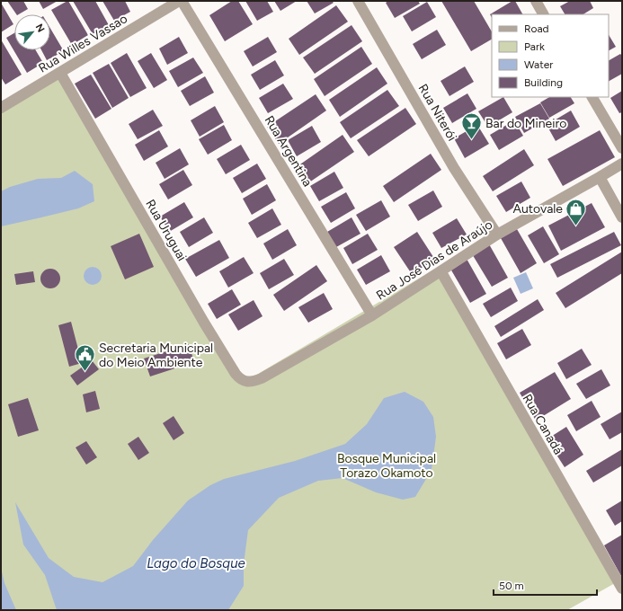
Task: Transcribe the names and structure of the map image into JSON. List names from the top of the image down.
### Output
{
  "streets": {
    "street": [
      "Rua Willes Vassao",
      "Rua Niterói",
      "Rua Argentina",
      "Rua Uruguai",
      "Rua José Dias de Araújo",
      "Rua Canadá"
    ]
  },
  "crossings": [
    ["Rua Willes Vassao", "Rua Uruguai"],
    ["Rua Niterói", "Rua José Dias de Araújo"],
    ["Rua Argentina", "Rua José Dias de Araújo"],
    ["Rua Uruguai", "Rua José Dias de Araújo"],
    ["Rua José Dias de Araújo", "Rua Canadá"]
  ],
  "water": ["Lago do Bosque"],
  "parks": ["Bosque Municipal Torazo Okamoto"],
  "places": {
    "bar": ["Bar do Mineiro"],
    "shop": ["Autovale"],
    "public building": ["Secretaria Municipal do Meio Ambiente"]
  },
  "legend": [
    "Road",
    "Park",
    "Water",
    "Building"
  ],
  "scale_bar": "50 m",
  "north": "top right"
}
